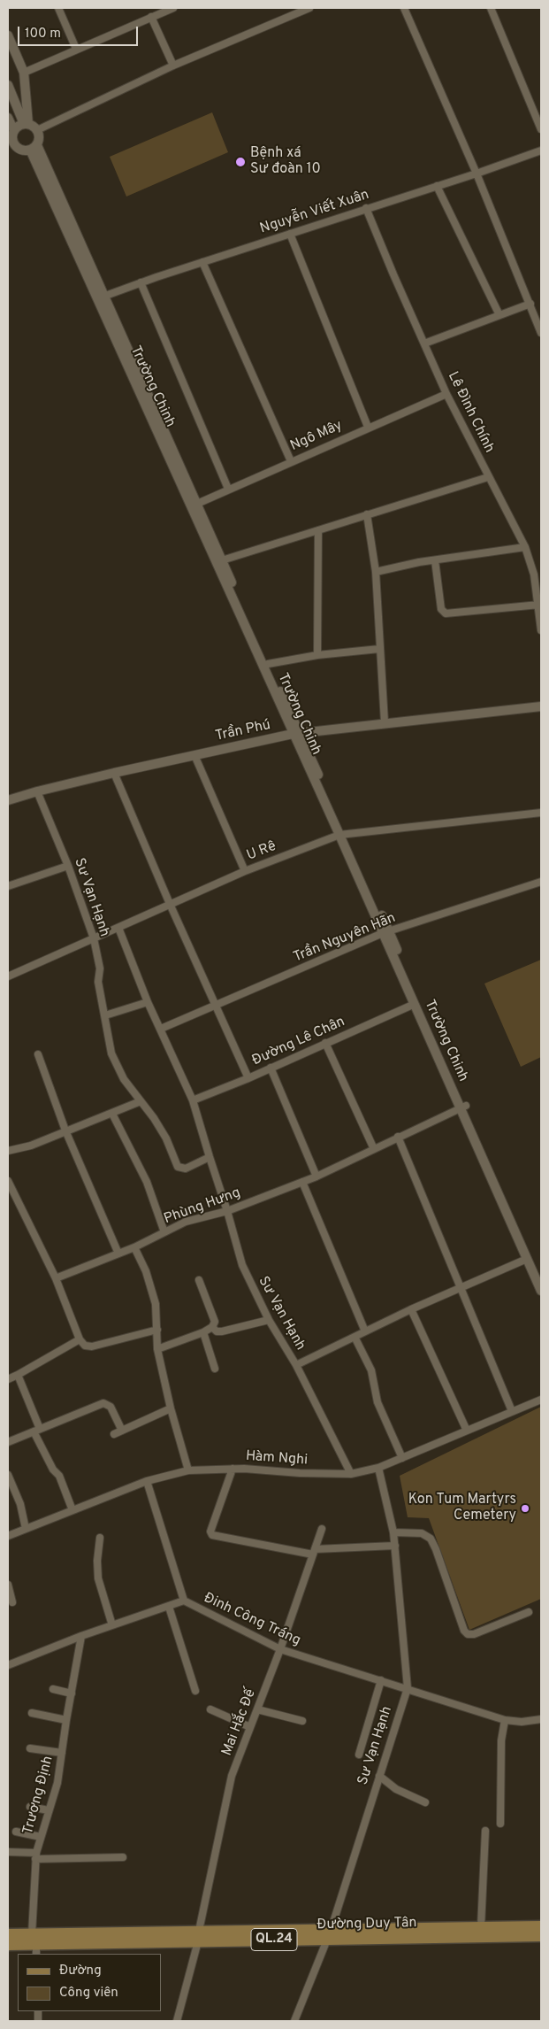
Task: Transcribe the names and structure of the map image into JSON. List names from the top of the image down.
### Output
{
  "streets": {
    "main road": ["Đường Duy Tân", "QL.24"],
    "street": [
      "Nguyễn Viết Xuân",
      "Trường Chinh",
      "Lê Đình Chính",
      "Ngô Mây",
      "Trần Phú",
      "U Rê",
      "Sư Vạn Hạnh",
      "Trần Nguyên Hãn",
      "Đường Lê Chân",
      "Phùng Hưng",
      "Hàm Nghi",
      "Đinh Công Tráng",
      "Mai Hắc Đế",
      "Trương Định"
    ]
  },
  "crossings": [
    ["Nguyễn Viết Xuân", "Trường Chinh"],
    ["Nguyễn Viết Xuân", "Lê Đình Chính"],
    ["Trường Chinh", "Ngô Mây"],
    ["Trường Chinh", "Trần Phú"],
    ["Trường Chinh", "U Rê"],
    ["Trường Chinh", "Trần Nguyên Hãn"],
    ["Trường Chinh", "Đường Lê Chân"],
    ["Trường Chinh", "Phùng Hưng"],
    ["Lê Đình Chính", "Ngô Mây"],
    ["Trần Phú", "Sư Vạn Hạnh"],
    ["U Rê", "Sư Vạn Hạnh"],
    ["Sư Vạn Hạnh", "Trần Nguyên Hãn"],
    ["Sư Vạn Hạnh", "Đường Lê Chân"],
    ["Sư Vạn Hạnh", "Phùng Hưng"],
    ["Sư Vạn Hạnh", "Hàm Nghi"],
    ["Sư Vạn Hạnh", "Đinh Công Tráng"],
    ["Sư Vạn Hạnh", "Đường Duy Tân"],
    ["Đinh Công Tráng", "Mai Hắc Đế"],
    ["Đinh Công Tráng", "Trương Định"],
    ["Mai Hắc Đế", "Đường Duy Tân"],
    ["Trương Định", "Đường Duy Tân"]
  ],
  "places": ["Bệnh xá Sư đoàn 10", "Kon Tum Martyrs Cemetery"],
  "legend": ["Đường", "Công viên"],
  "scale_bar": "100 m"
}
